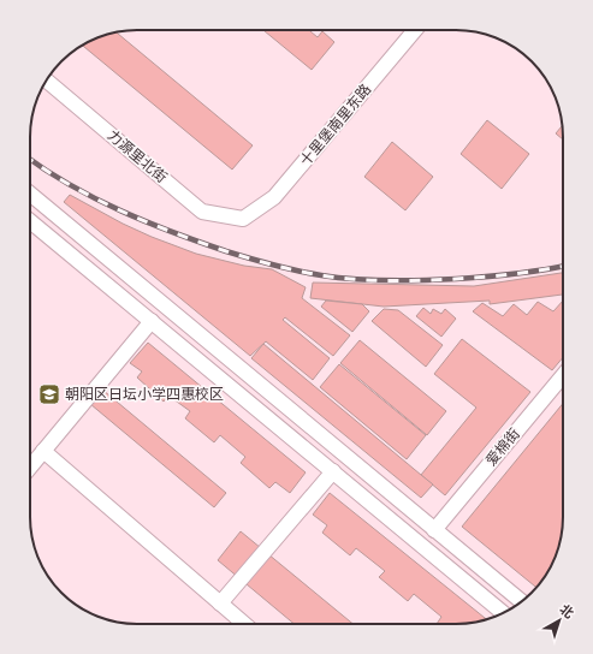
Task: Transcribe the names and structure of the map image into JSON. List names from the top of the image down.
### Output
{
  "streets": {
    "street": ["十里堡南里东路", "力源里北街", "爱棉街"]
  },
  "crossings": [
    ["十里堡南里东路", "力源里北街"]
  ],
  "places": {
    "school or university": ["朝阳区日坛小学四惠校区"]
  },
  "north": "top right"
}
